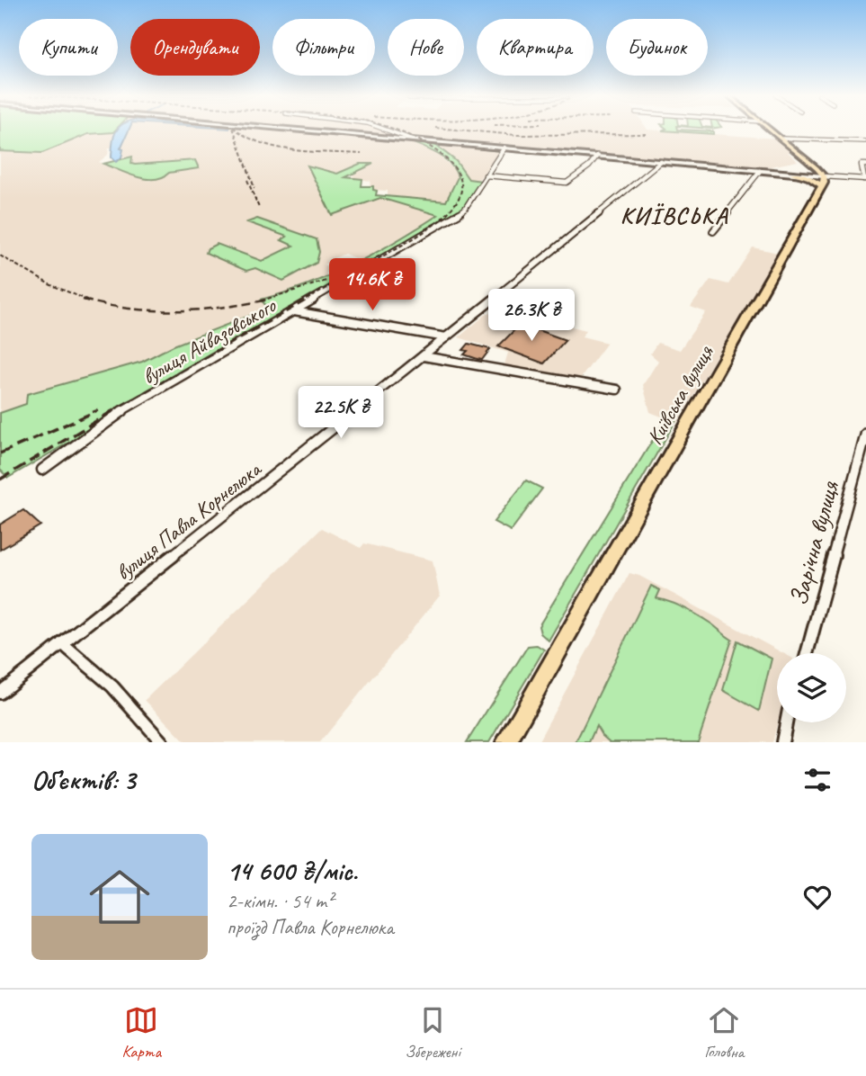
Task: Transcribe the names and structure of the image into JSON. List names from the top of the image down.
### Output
{
  "streets": {
    "main road": ["Київська вулиця"],
    "street": ["вулиця Айвазовського", "вулиця Павла Корнелюка", "Зарічна вулиця"]
  },
  "districts": ["КИЇВСЬКА"],
  "page": {
    "chip": [
      "Купити",
      "Орендувати",
      "Фільтри",
      "Нове",
      "Квартира",
      "Будинок"
    ],
    "price": ["14.6K ₴", "26.3K ₴", "22.5K ₴"],
    "heading": "Об’єктів: 3",
    "list": [
      {
        "name": "14 600 ₴/міс.",
        "note": "2-кімн. · 54 m² · проїзд Павла Корнелюка"
      }
    ],
    "tabs": ["Карта", "Збережені", "Головна"]
  }
}
